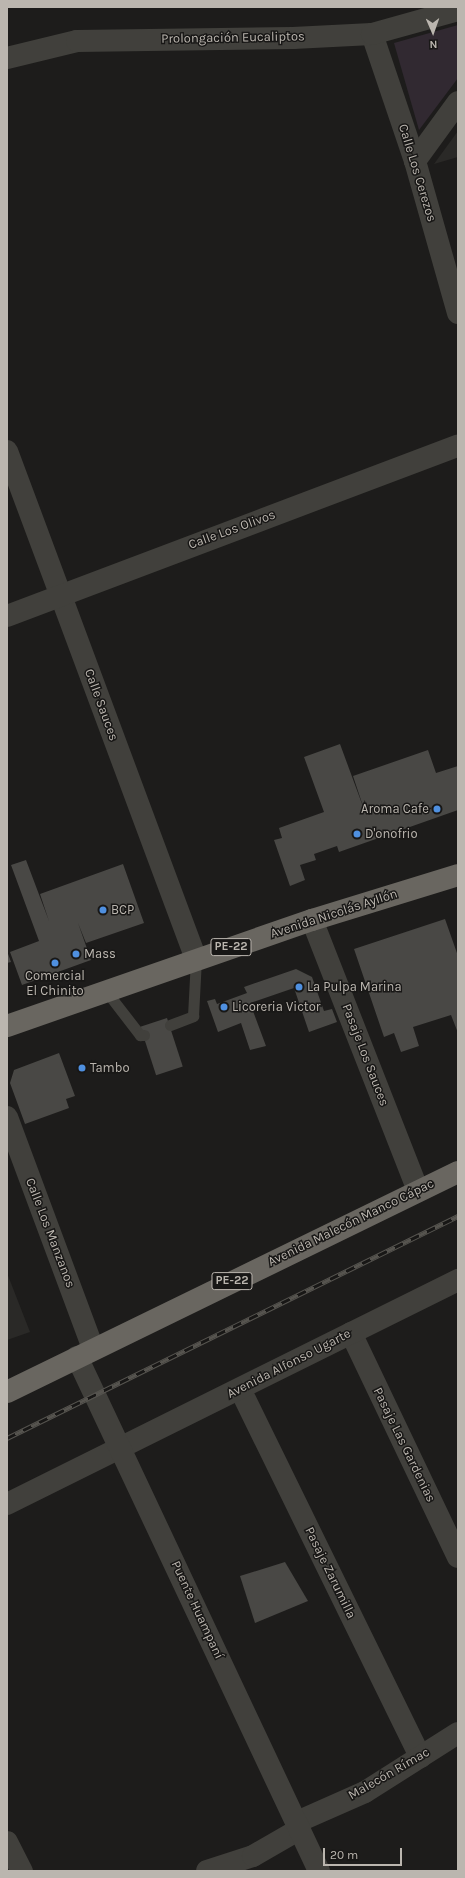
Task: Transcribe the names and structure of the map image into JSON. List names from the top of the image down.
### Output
{
  "streets": {
    "highway": ["Avenida Nicolás Ayllón", "PE-22", "Avenida Malecón Manco Cápac"],
    "street": [
      "Prolongación Eucaliptos",
      "Calle Los Cerezos",
      "Calle Los Olivos",
      "Calle Sauces",
      "Pasaje Los Sauces",
      "Calle Los Manzanos",
      "Avenida Alfonso Ugarte",
      "Pasaje Las Gardenias",
      "Pasaje Zarumilla",
      "Puente Huampaní",
      "Malecón Rímac"
    ]
  },
  "crossings": [
    ["Prolongación Eucaliptos", "Calle Los Cerezos"],
    ["Calle Los Olivos", "Calle Sauces"],
    ["Calle Sauces", "Avenida Nicolás Ayllón"],
    ["Avenida Nicolás Ayllón", "Pasaje Los Sauces"],
    ["Pasaje Los Sauces", "Avenida Malecón Manco Cápac"],
    ["Avenida Malecón Manco Cápac", "Calle Los Manzanos"],
    ["Avenida Malecón Manco Cápac", "Puente Huampaní"],
    ["Calle Los Manzanos", "Puente Huampaní"],
    ["Avenida Alfonso Ugarte", "Pasaje Las Gardenias"],
    ["Avenida Alfonso Ugarte", "Pasaje Zarumilla"],
    ["Avenida Alfonso Ugarte", "Puente Huampaní"],
    ["Pasaje Zarumilla", "Malecón Rímac"],
    ["Puente Huampaní", "Malecón Rímac"]
  ],
  "places": [
    "Aroma Cafe",
    "D'onofrio",
    "BCP",
    "Mass",
    "Comercial El Chinito",
    "La Pulpa Marina",
    "Licoreria Victor",
    "Tambo"
  ],
  "scale_bar": "20 m",
  "north": "bottom"
}
